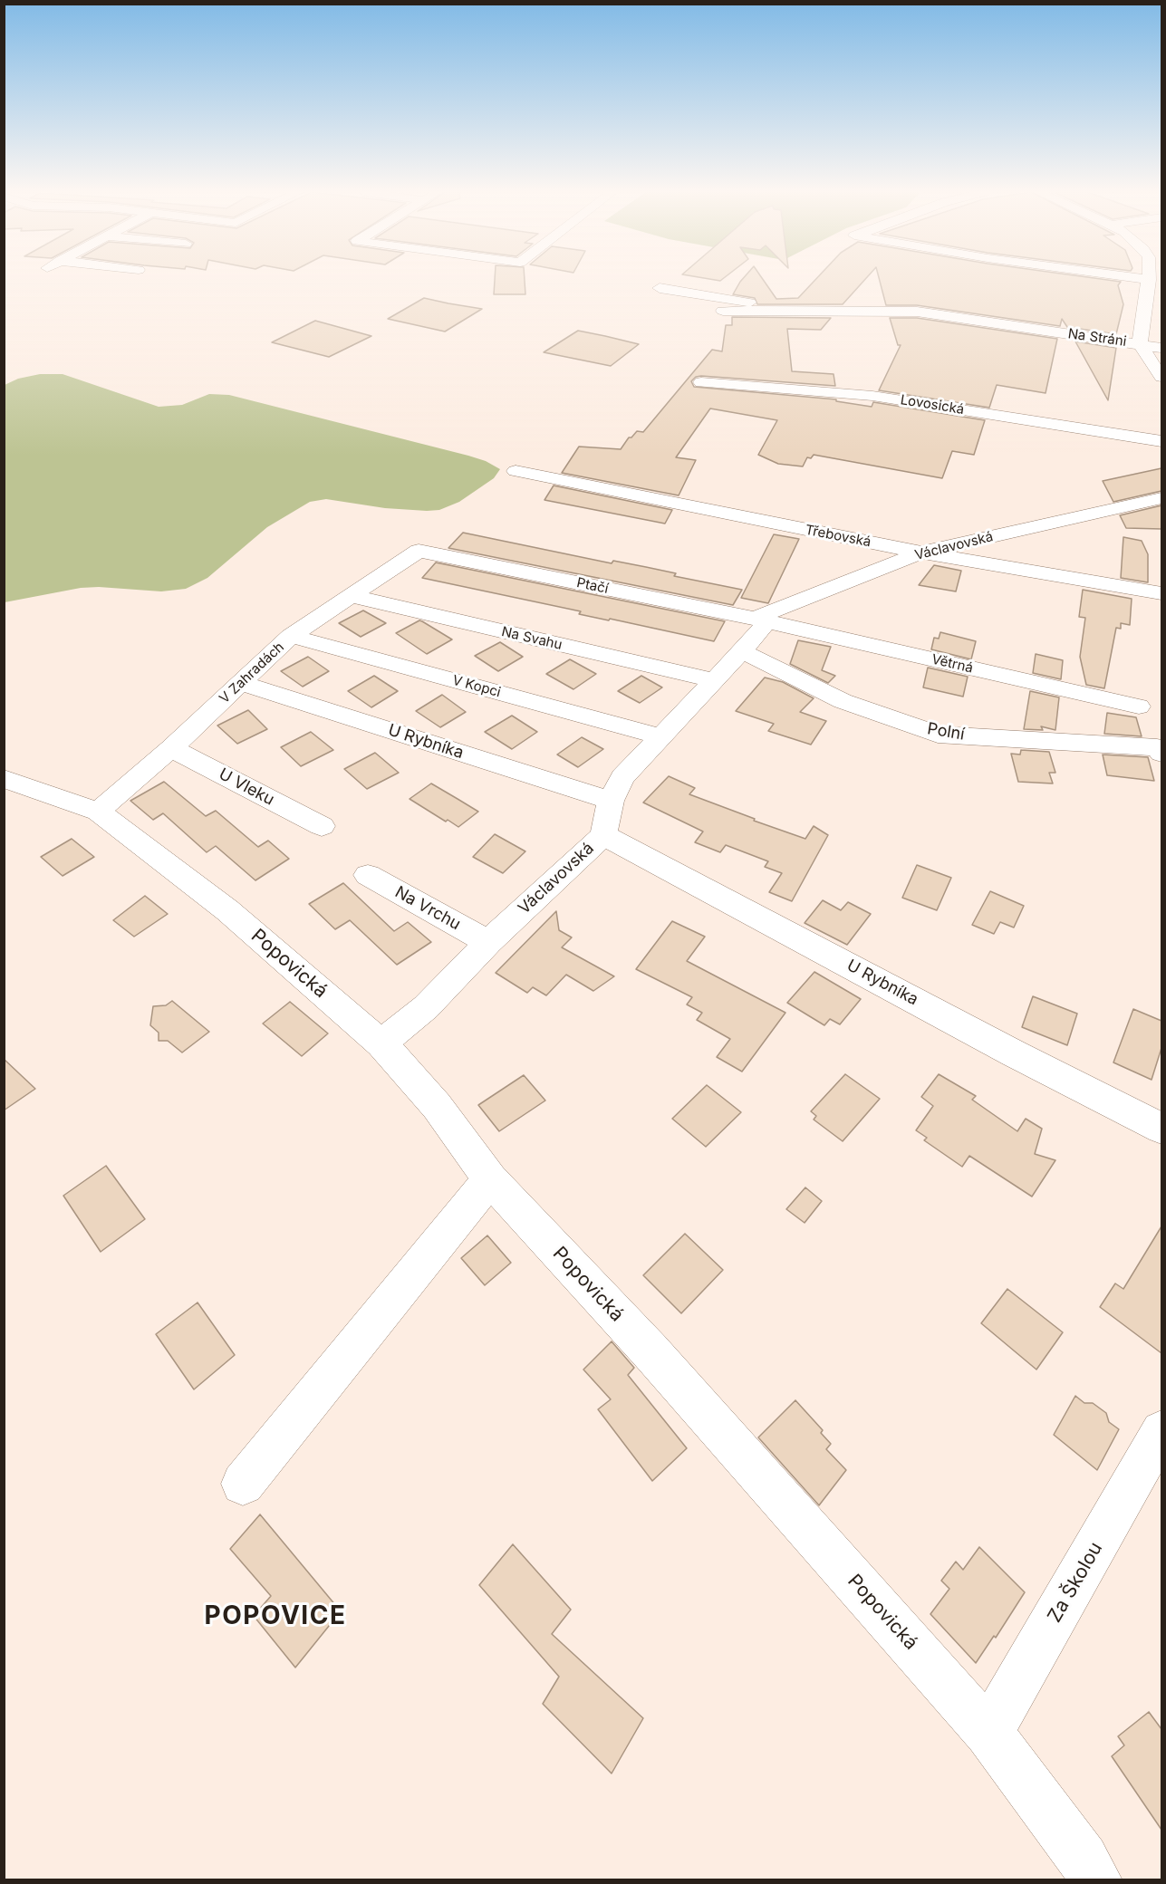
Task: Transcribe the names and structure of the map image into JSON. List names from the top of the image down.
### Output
{
  "streets": {
    "street": [
      "Na Stráni",
      "Lovosická",
      "Třebovská",
      "Václavovská",
      "Ptačí",
      "Na Svahu",
      "Větrná",
      "V Zahradách",
      "V Kopci",
      "Polní",
      "U Rybníka",
      "U Vleku",
      "Na Vrchu",
      "Popovická",
      "Za Školou"
    ]
  },
  "crossings": [
    ["Třebovská", "Václavovská"],
    ["Václavovská", "Ptačí"],
    ["Václavovská", "Na Svahu"],
    ["Václavovská", "Větrná"],
    ["Václavovská", "V Kopci"],
    ["Václavovská", "Polní"],
    ["Václavovská", "U Rybníka"],
    ["Václavovská", "Na Vrchu"],
    ["Václavovská", "Popovická"],
    ["Ptačí", "Větrná"],
    ["Ptačí", "V Zahradách"],
    ["Na Svahu", "V Zahradách"],
    ["V Zahradách", "V Kopci"],
    ["V Zahradách", "U Rybníka"],
    ["V Zahradách", "U Vleku"],
    ["V Zahradách", "Popovická"],
    ["Popovická", "Za Školou"]
  ],
  "districts": ["POPOVICE"]
}
